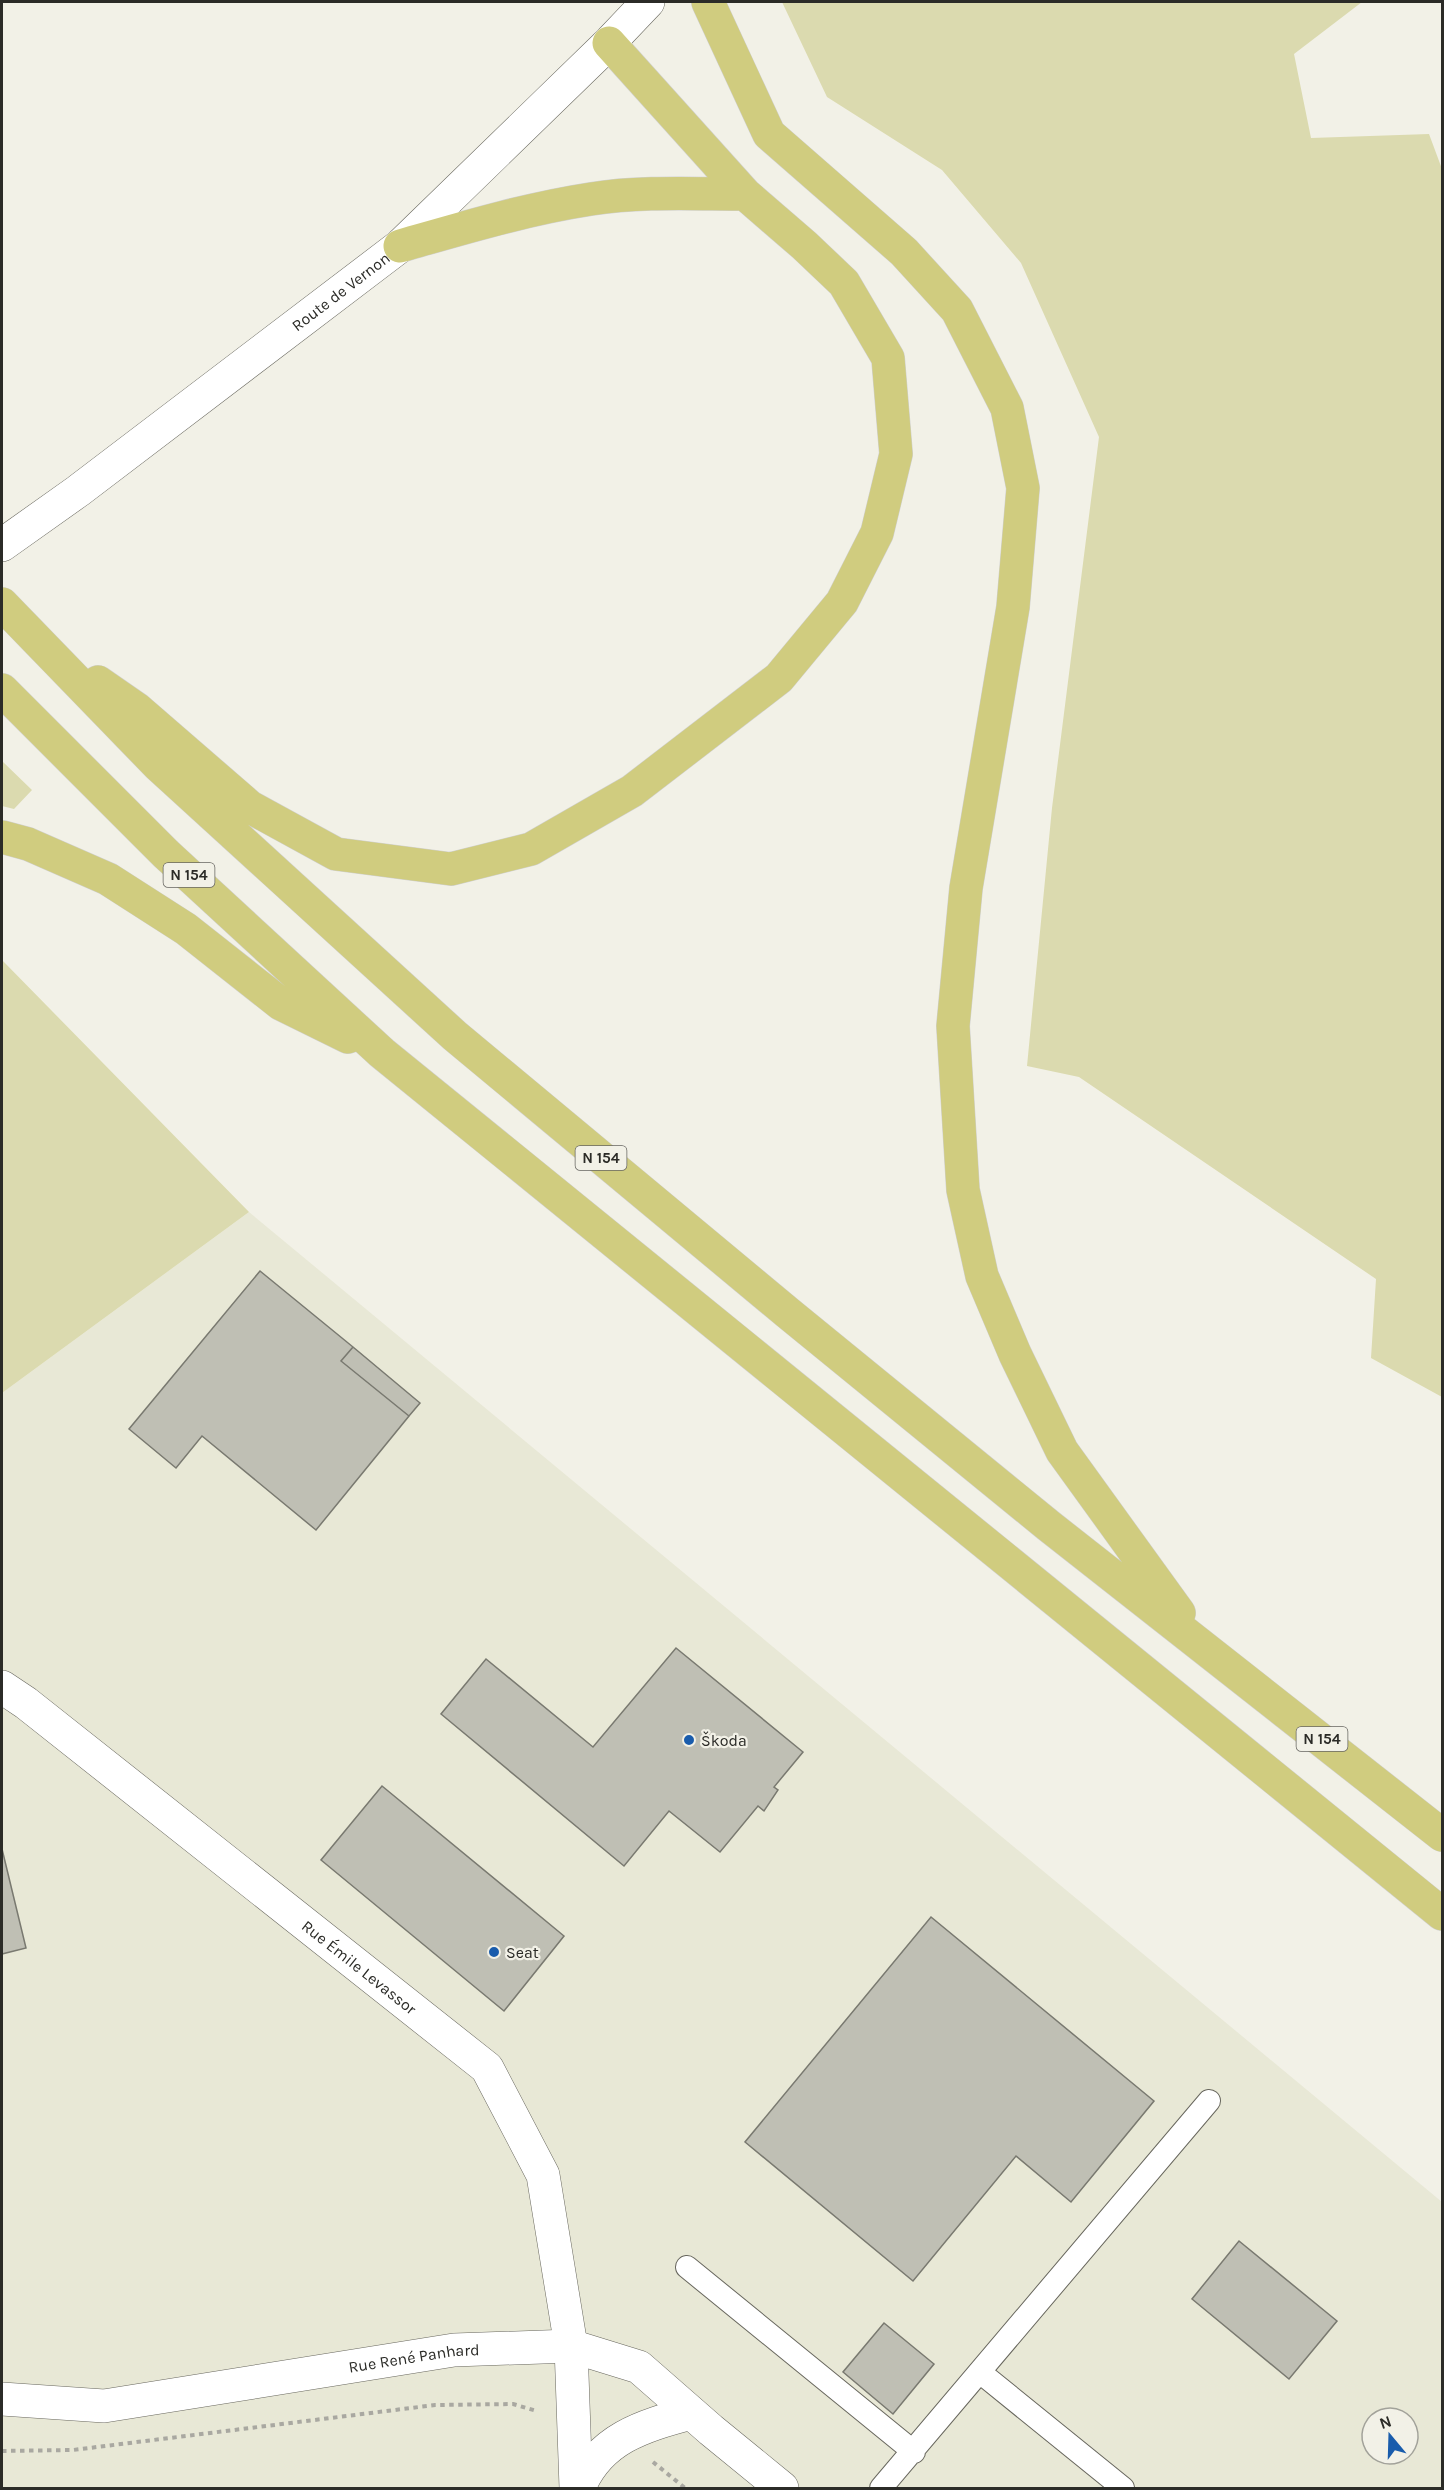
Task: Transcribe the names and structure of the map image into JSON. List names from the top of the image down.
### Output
{
  "streets": {
    "highway": ["N 154"],
    "street": ["Route de Vernon", "Rue Émile Levassor", "Rue René Panhard"]
  },
  "crossings": [
    ["Rue Émile Levassor", "Rue René Panhard"]
  ],
  "places": ["Škoda", "Seat"],
  "north": "top"
}
